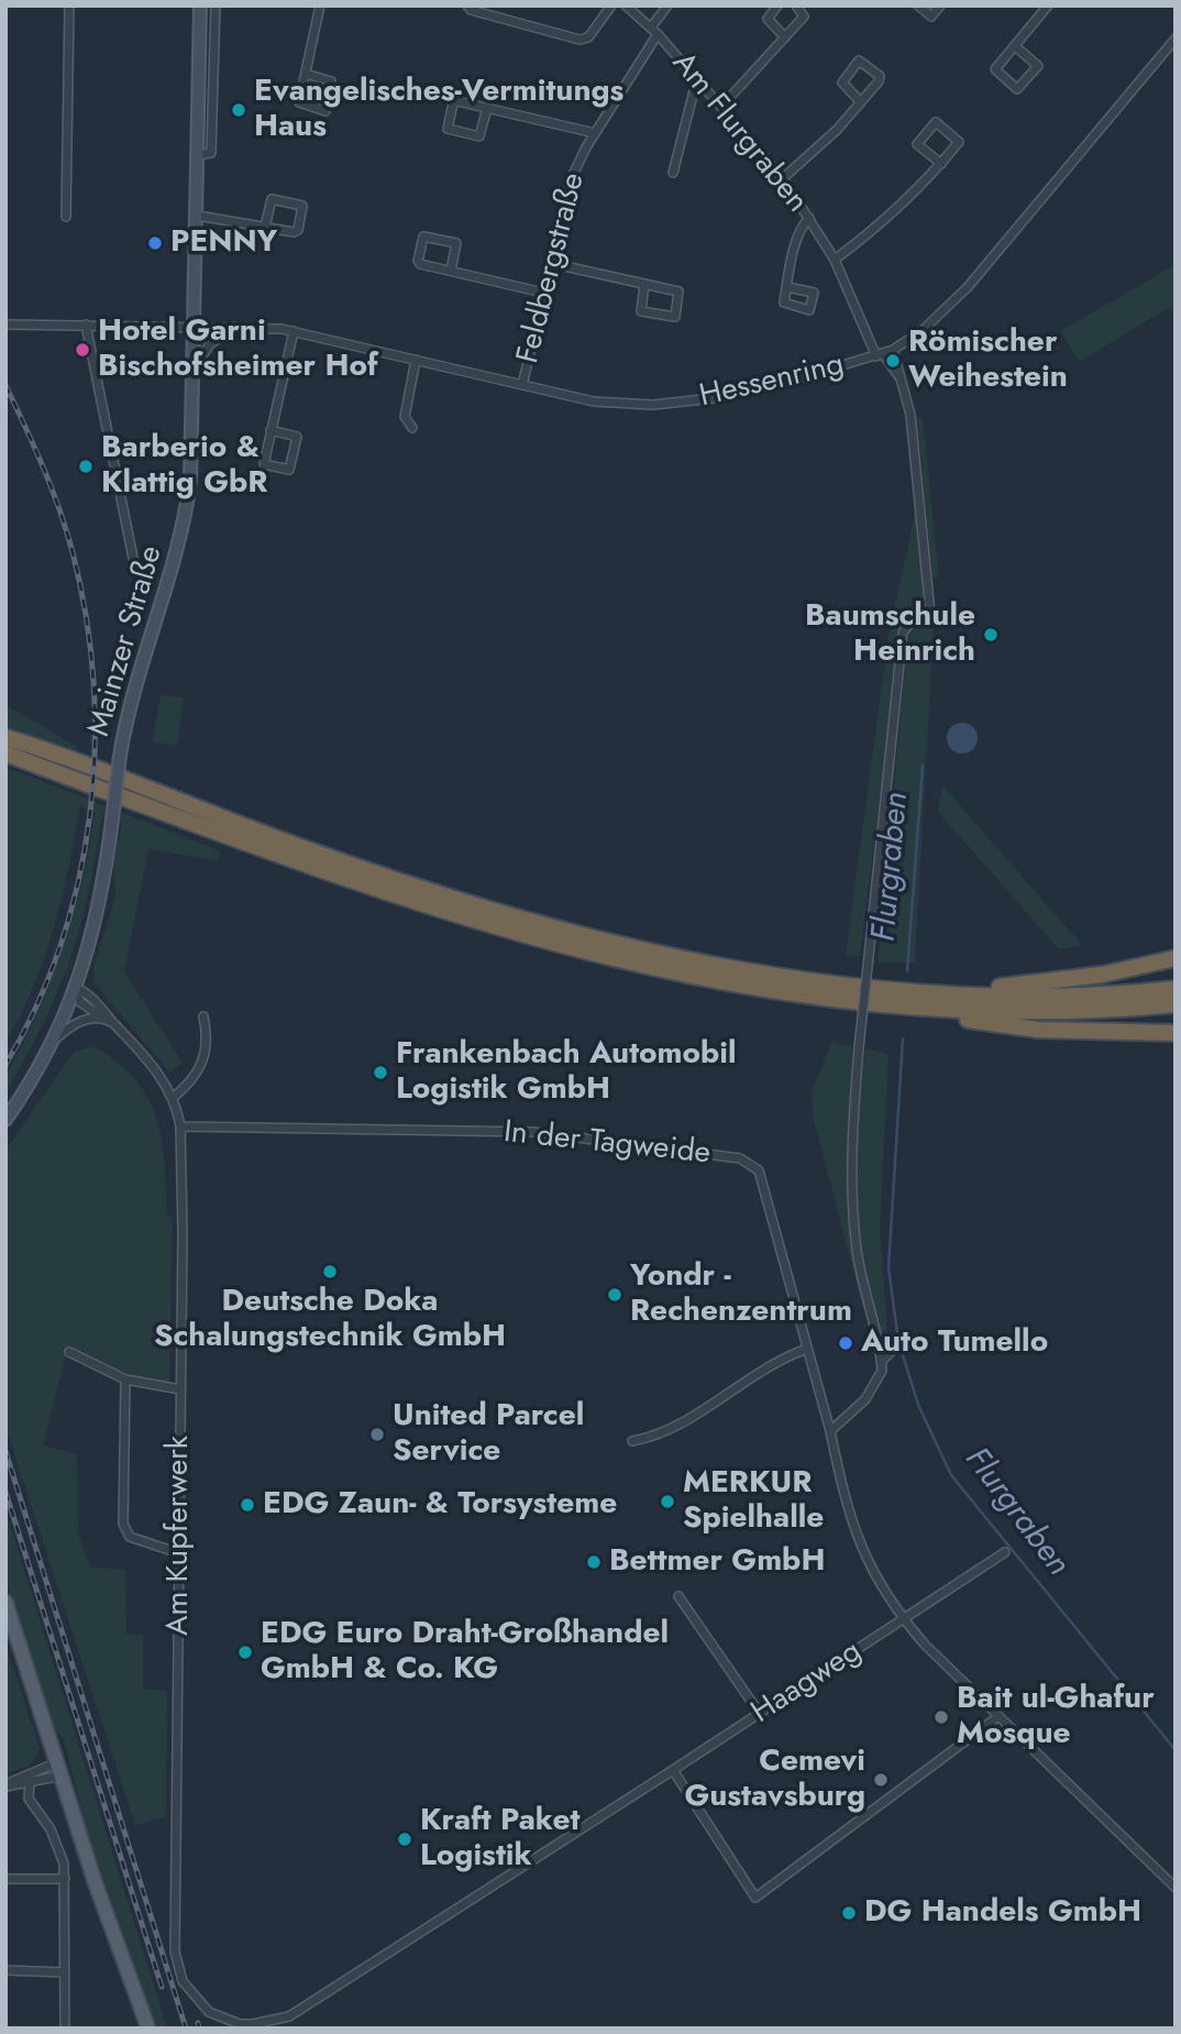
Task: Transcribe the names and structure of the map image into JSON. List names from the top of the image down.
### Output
{
  "streets": {
    "main road": ["Mainzer Straße"],
    "street": [
      "Am Flurgraben",
      "Feldbergstraße",
      "Hessenring",
      "In der Tagweide",
      "Am Kupferwerk",
      "Haagweg"
    ]
  },
  "crossings": [
    ["Am Flurgraben", "Feldbergstraße"],
    ["Am Flurgraben", "Hessenring"],
    ["Feldbergstraße", "Hessenring"],
    ["Hessenring", "Mainzer Straße"],
    ["Mainzer Straße", "Am Kupferwerk"],
    ["In der Tagweide", "Am Kupferwerk"],
    ["Am Kupferwerk", "Haagweg"]
  ],
  "water": ["Flurgraben"],
  "places": [
    "Evangelisches-Vermitungs Haus",
    "PENNY",
    "Hotel Garni Bischofsheimer Hof",
    "Römischer Weihestein",
    "Barberio & Klattig GbR",
    "Baumschule Heinrich",
    "Frankenbach Automobil Logistik GmbH",
    "Deutsche Doka Schalungstechnik GmbH",
    "Yondr - Rechenzentrum",
    "Auto Tumello",
    "United Parcel Service",
    "MERKUR Spielhalle",
    "EDG Zaun- & Torsysteme",
    "Bettmer GmbH",
    "EDG Euro Draht-Großhandel GmbH & Co. KG",
    "Bait ul-Ghafur Mosque",
    "Cemevi Gustavsburg",
    "Kraft Paket Logistik",
    "DG Handels GmbH"
  ]
}
